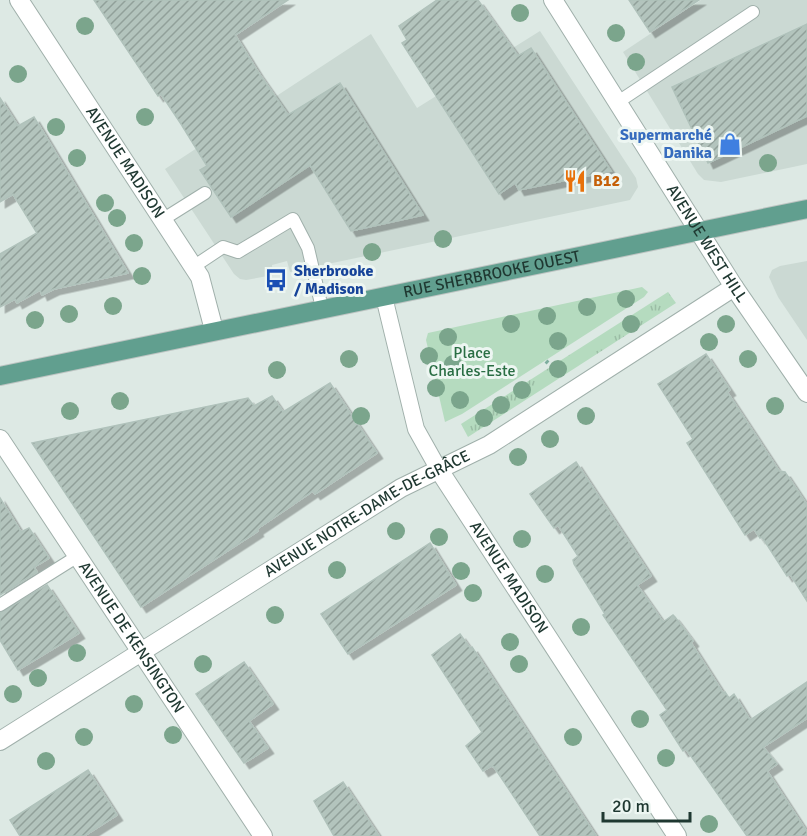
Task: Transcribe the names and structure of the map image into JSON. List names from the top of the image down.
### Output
{
  "streets": {
    "main road": ["RUE SHERBROOKE OUEST"],
    "street": [
      "AVENUE MADISON",
      "AVENUE WEST HILL",
      "AVENUE NOTRE-DAME-DE-GRÂCE",
      "AVENUE DE KENSINGTON"
    ]
  },
  "crossings": [
    ["AVENUE MADISON", "RUE SHERBROOKE OUEST"],
    ["AVENUE MADISON", "AVENUE NOTRE-DAME-DE-GRÂCE"],
    ["AVENUE WEST HILL", "RUE SHERBROOKE OUEST"],
    ["AVENUE WEST HILL", "AVENUE NOTRE-DAME-DE-GRÂCE"],
    ["AVENUE NOTRE-DAME-DE-GRÂCE", "AVENUE DE KENSINGTON"]
  ],
  "parks": ["Place Charles-Este"],
  "places": {
    "shop": ["Supermarché Danika"],
    "restaurant": ["B12"],
    "bus stop": ["Sherbrooke / Madison"]
  },
  "scale_bar": "20 m"
}
